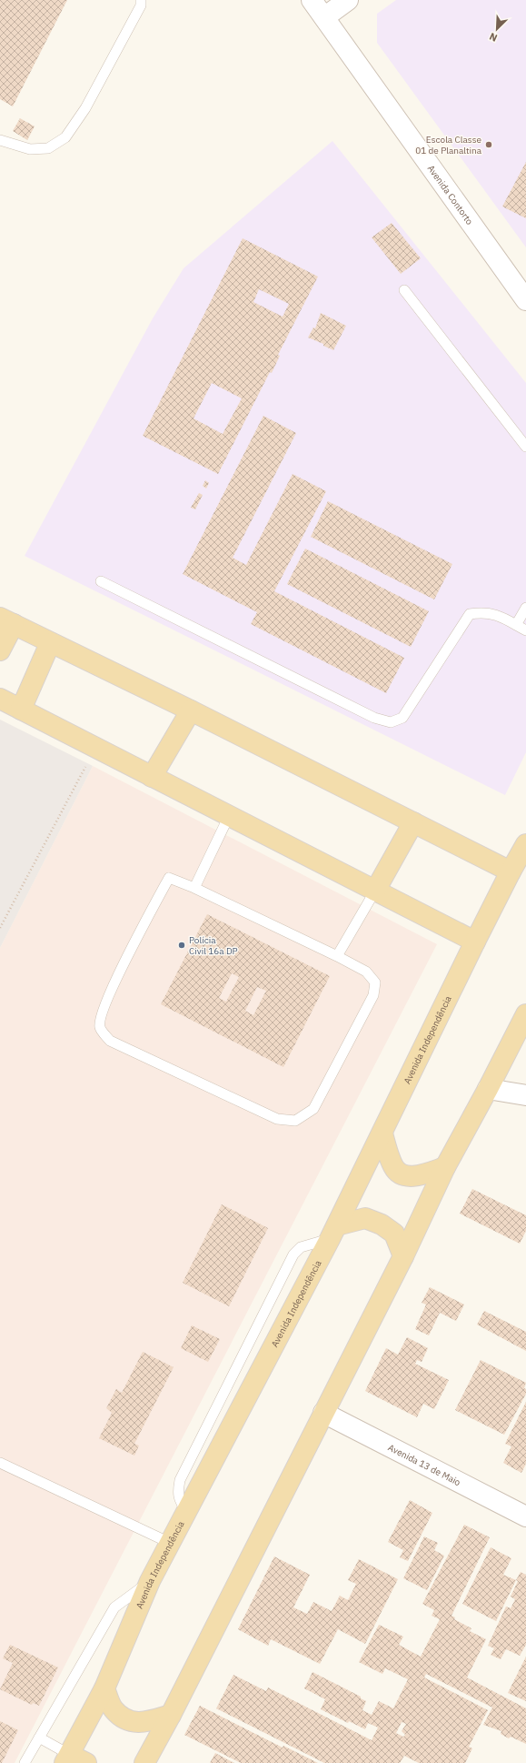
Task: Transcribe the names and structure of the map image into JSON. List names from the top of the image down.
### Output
{
  "streets": {
    "main road": ["Avenida Independência"],
    "street": ["Avenida Contorto", "Avenida 13 de Maio"]
  },
  "places": ["Escola Classe 01 de Planaltina", "Polícia Civil 16a DP"],
  "north": "bottom left"
}
